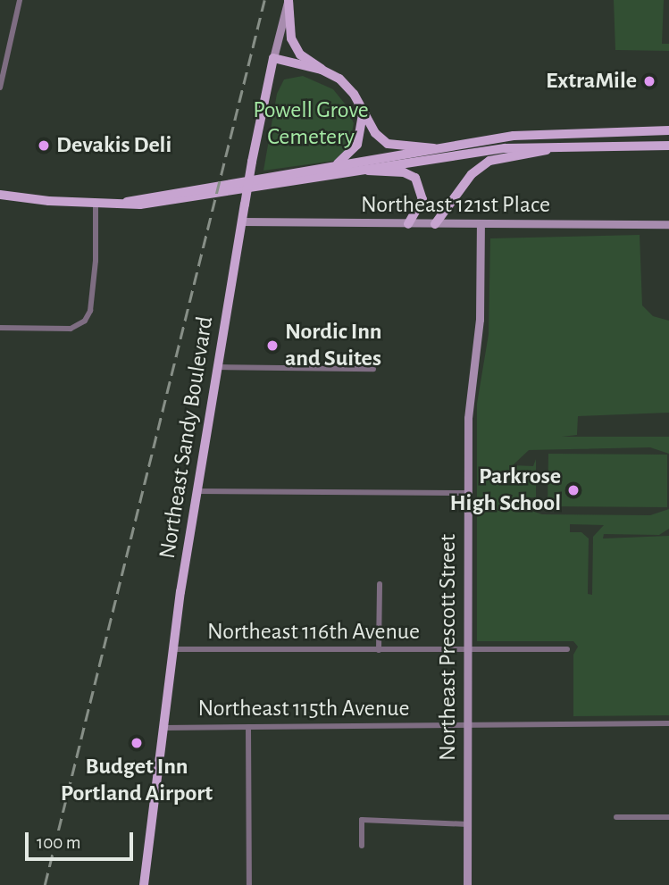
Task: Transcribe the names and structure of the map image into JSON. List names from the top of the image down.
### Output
{
  "streets": {
    "main road": ["Northeast Sandy Boulevard"],
    "street": [
      "Northeast 121st Place",
      "Northeast 116th Avenue",
      "Northeast Prescott Street",
      "Northeast 115th Avenue"
    ]
  },
  "crossings": [
    ["Northeast 121st Place", "Northeast Sandy Boulevard"],
    ["Northeast 121st Place", "Northeast Prescott Street"],
    ["Northeast Sandy Boulevard", "Northeast 116th Avenue"],
    ["Northeast Sandy Boulevard", "Northeast 115th Avenue"],
    ["Northeast 116th Avenue", "Northeast Prescott Street"],
    ["Northeast Prescott Street", "Northeast 115th Avenue"]
  ],
  "parks": ["Powell Grove Cemetery"],
  "places": [
    "ExtraMile",
    "Devakis Deli",
    "Nordic Inn and Suites",
    "Parkrose High School",
    "Budget Inn Portland Airport"
  ],
  "scale_bar": "100 m"
}
